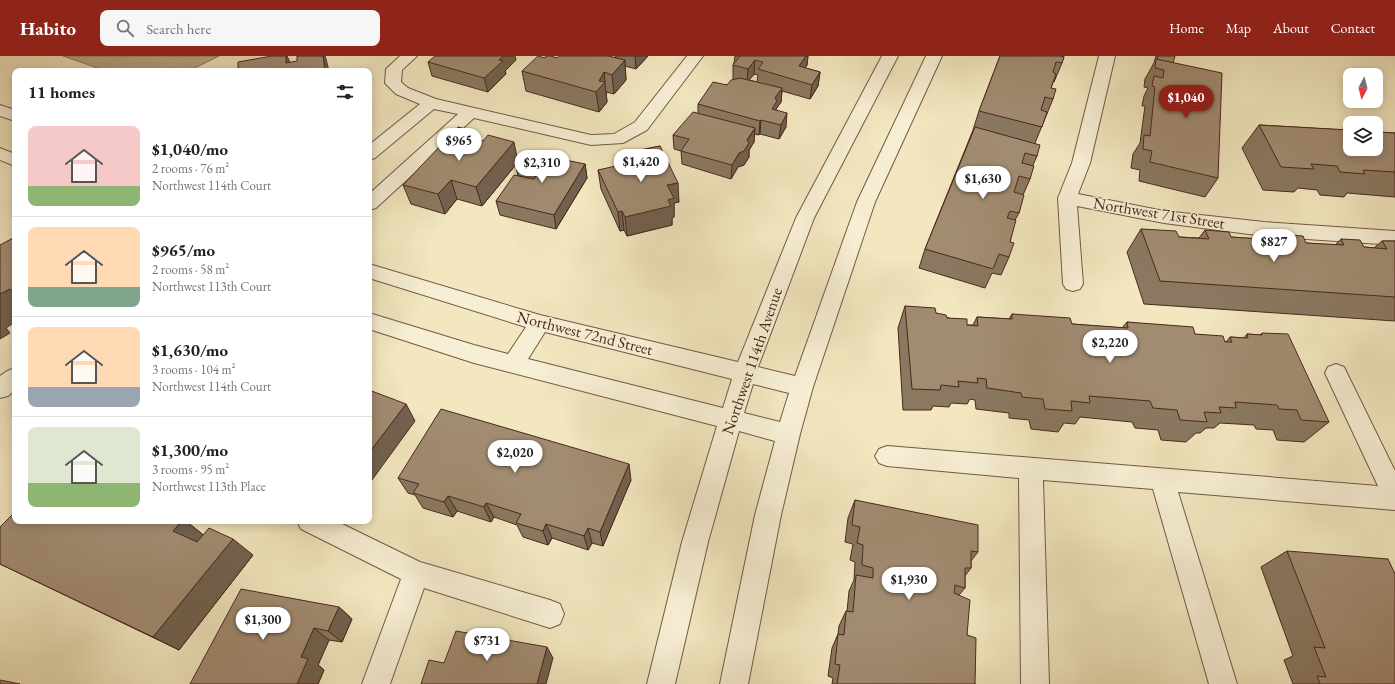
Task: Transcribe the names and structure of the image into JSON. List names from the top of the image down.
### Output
{
  "streets": {
    "street": ["Northwest 71st Street", "Northwest 72nd Street", "Northwest 114th Avenue"]
  },
  "crossings": [
    ["Northwest 72nd Street", "Northwest 114th Avenue"]
  ],
  "north": "bottom",
  "page": {
    "header": "Habito",
    "search": "Search here",
    "nav": [
      "Home",
      "Map",
      "About",
      "Contact"
    ],
    "heading": "11 homes",
    "price": [
      "$1,040",
      "$965",
      "$1,420",
      "$2,310",
      "$1,630",
      "$827",
      "$2,220",
      "$2,020",
      "$1,930",
      "$1,300",
      "$731"
    ],
    "list": [
      {
        "name": "$1,040/mo",
        "note": "2 rooms · 76 m² · Northwest 114th Court"
      },
      {
        "name": "$965/mo",
        "note": "2 rooms · 58 m² · Northwest 113th Court"
      },
      {
        "name": "$1,630/mo",
        "note": "3 rooms · 104 m² · Northwest 114th Court"
      },
      {
        "name": "$1,300/mo",
        "note": "3 rooms · 95 m² · Northwest 113th Place"
      }
    ]
  }
}
